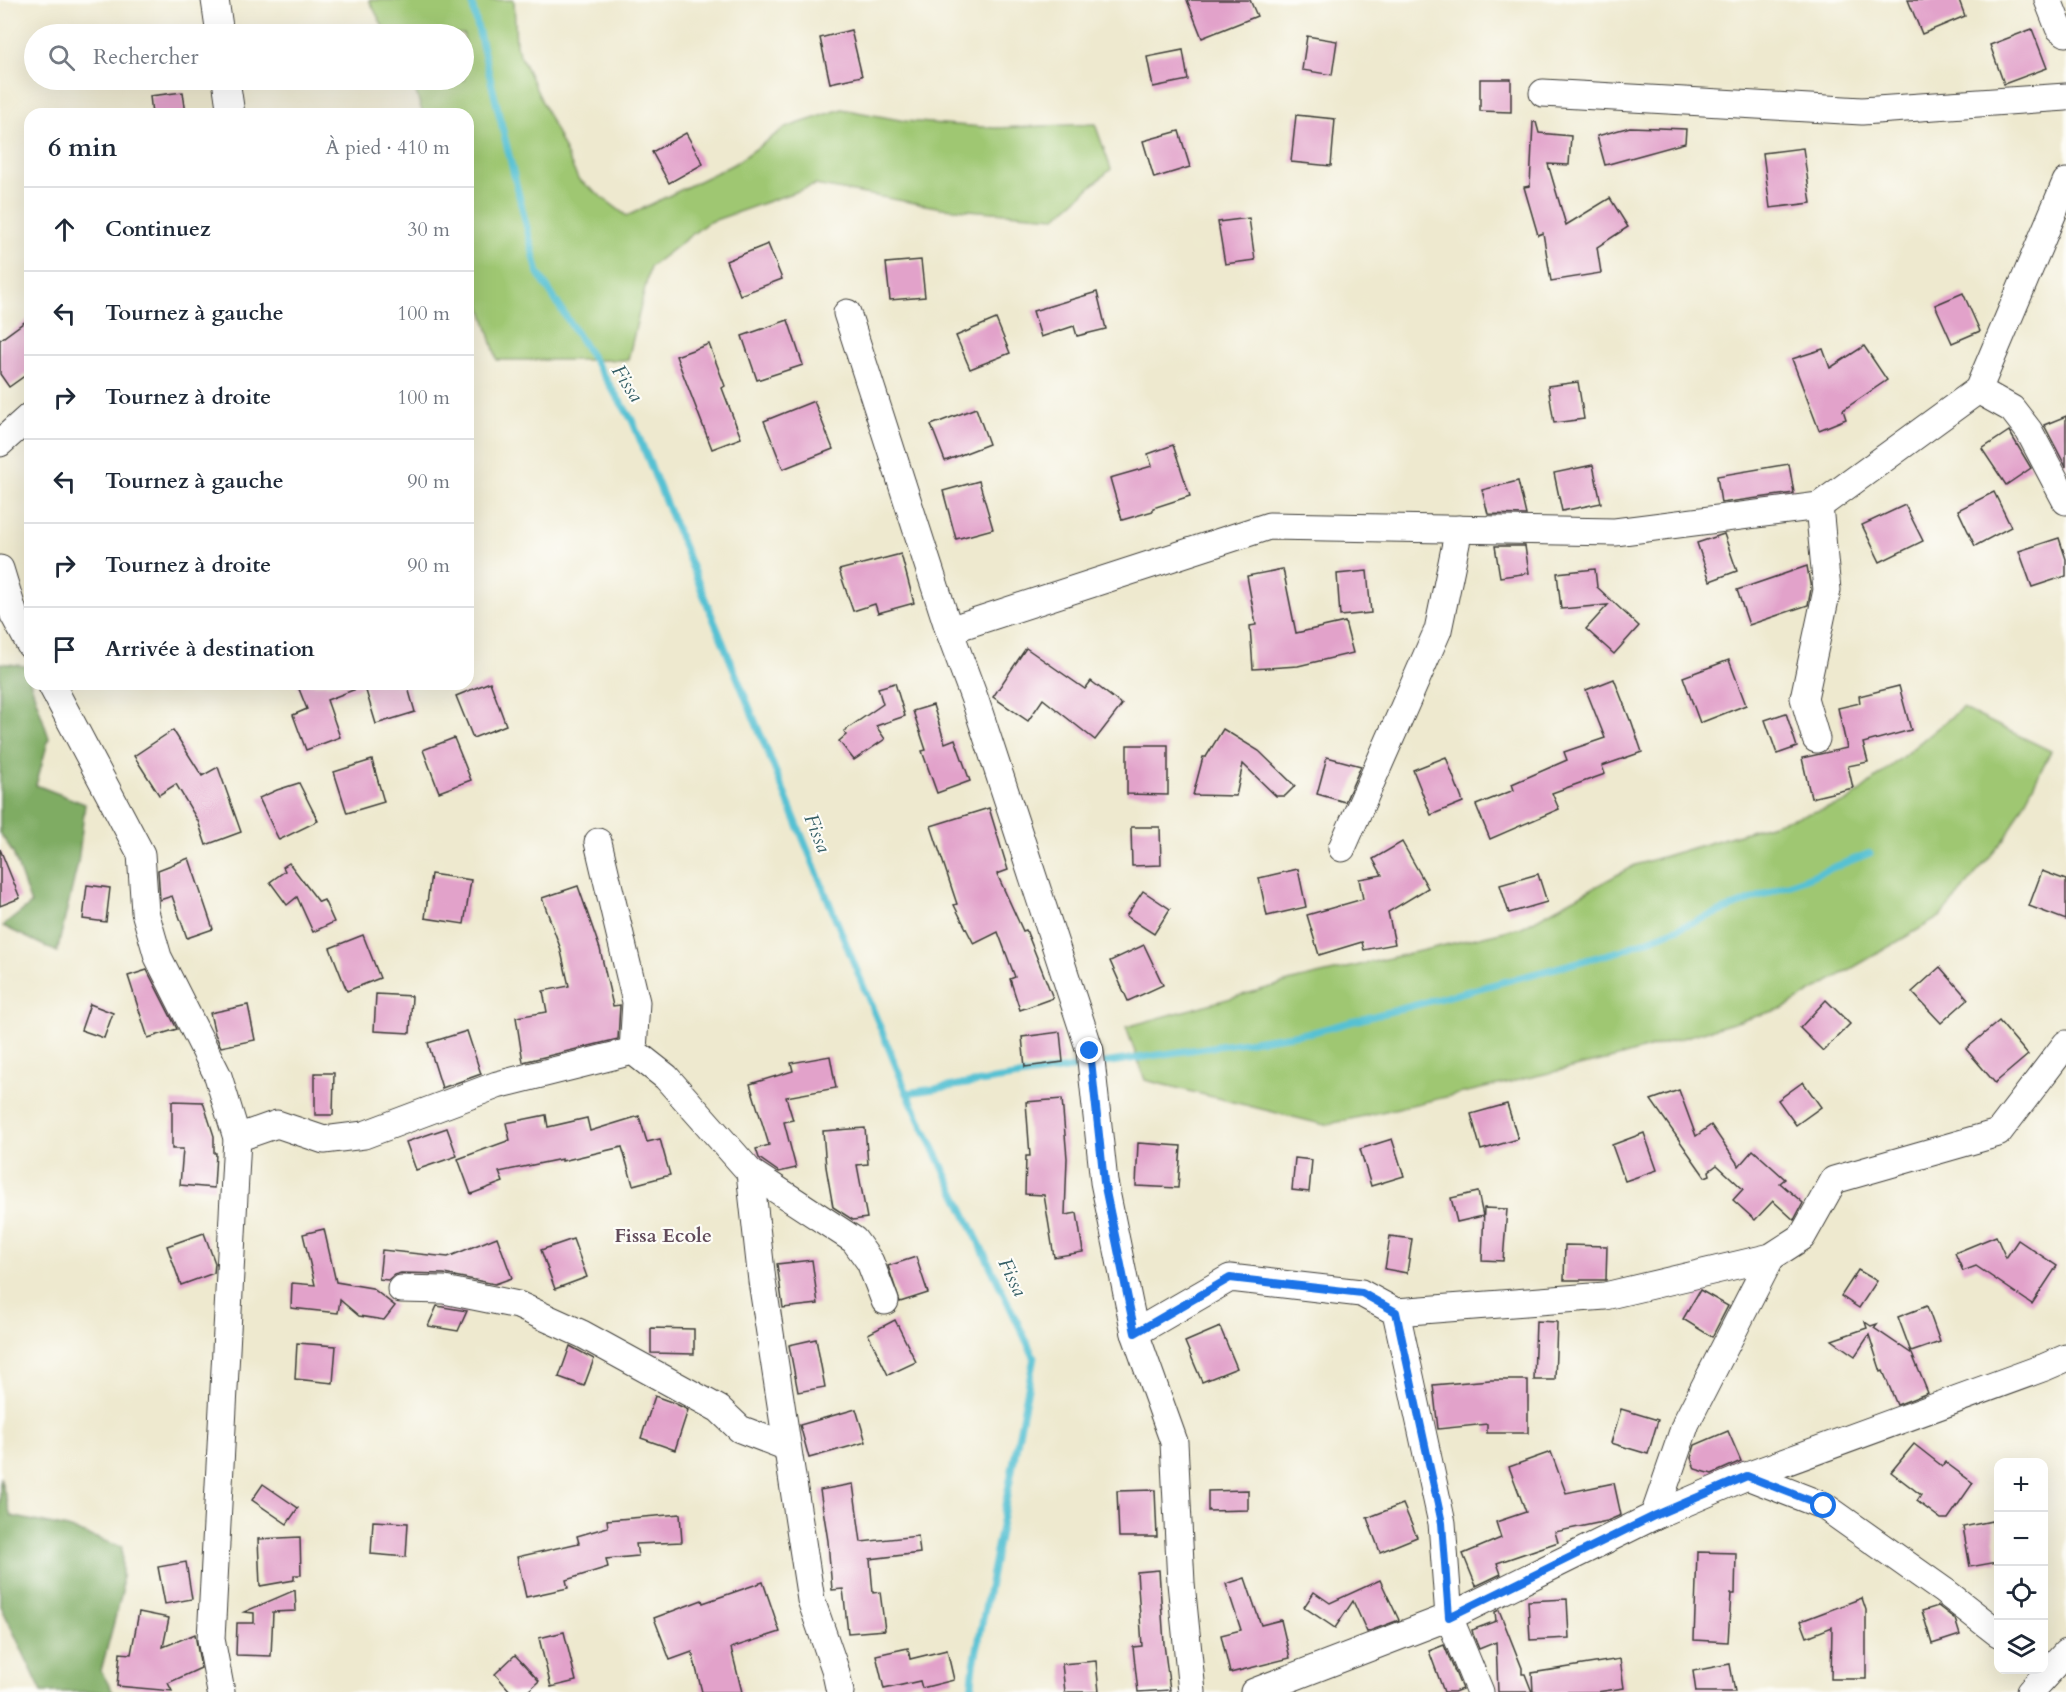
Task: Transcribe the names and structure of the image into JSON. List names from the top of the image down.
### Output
{
  "districts": ["Fissa Ecole"],
  "water": ["Fissa"],
  "page": {
    "search": "Rechercher",
    "heading": ["6 min", "À pied · 410 m"],
    "list": [
      ["Continuez", "30 m"],
      ["Tournez à gauche", "100 m"],
      ["Tournez à droite", "100 m"],
      ["Tournez à gauche", "90 m"],
      ["Tournez à droite", "90 m"],
      "Arrivée à destination"
    ],
    "map_buttons": ["+", "−"]
  }
}
